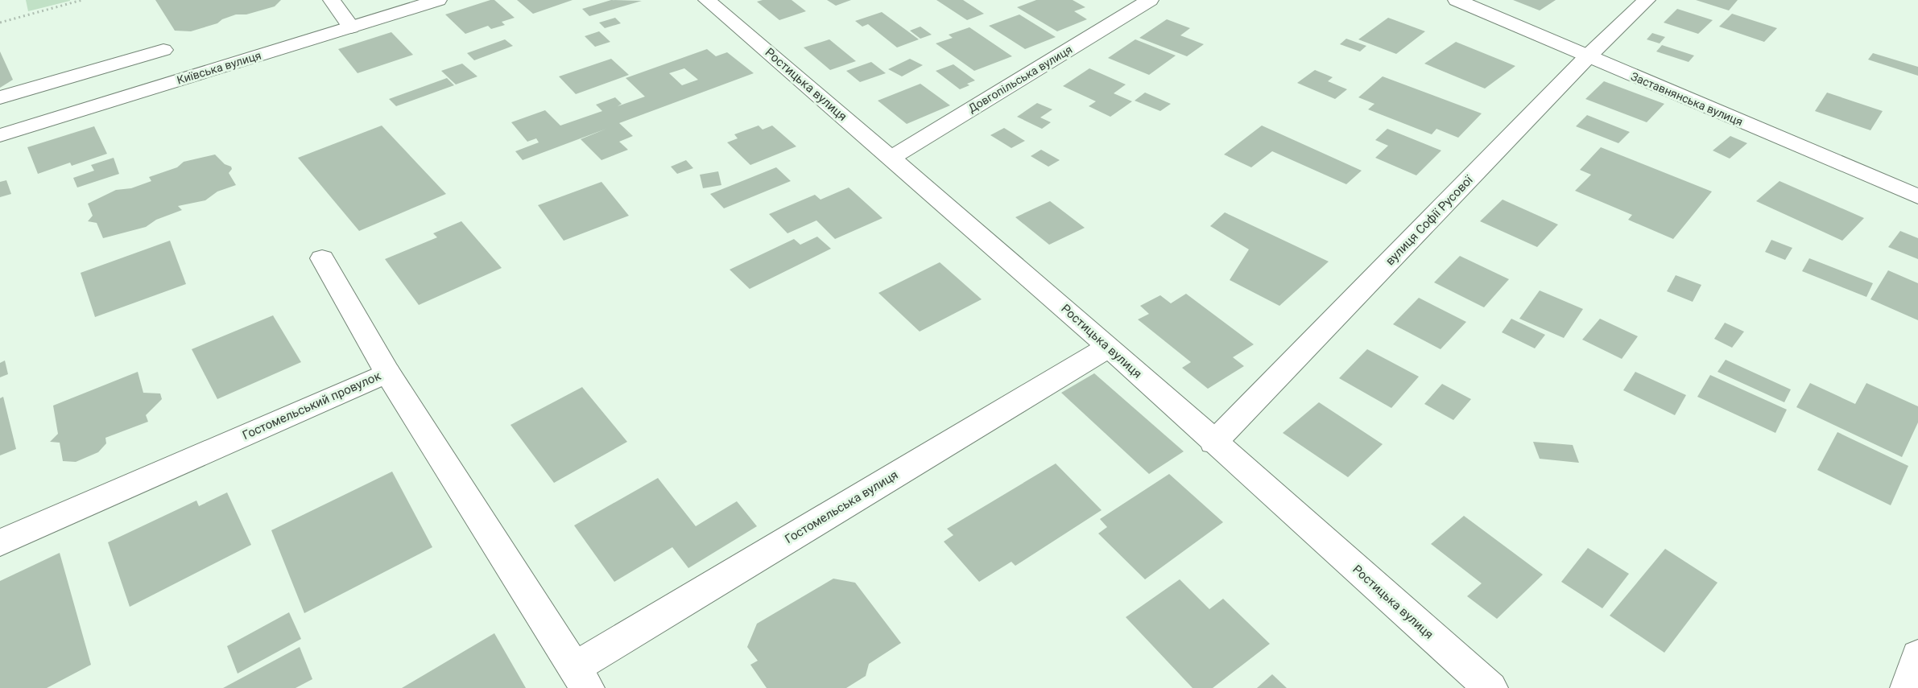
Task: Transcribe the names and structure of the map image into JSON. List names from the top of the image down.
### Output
{
  "streets": {
    "street": [
      "Київська вулиця",
      "Довгопільська вулиця",
      "Ростицька вулиця",
      "Заставнянська вулиця",
      "вулиця Софії Русової",
      "Гостомельський провулок",
      "Гостомельська вулиця"
    ]
  },
  "crossings": [
    ["Довгопільська вулиця", "Ростицька вулиця"],
    ["Ростицька вулиця", "вулиця Софії Русової"],
    ["Ростицька вулиця", "Гостомельська вулиця"],
    ["Заставнянська вулиця", "вулиця Софії Русової"],
    ["Гостомельський провулок", "Гостомельська вулиця"]
  ]
}
